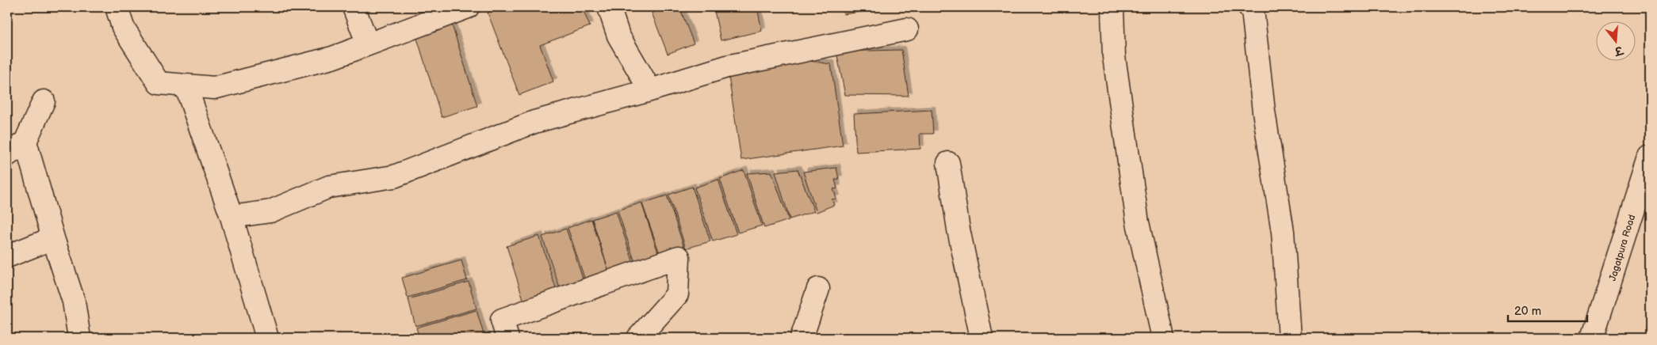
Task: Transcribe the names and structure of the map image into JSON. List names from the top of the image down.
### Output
{
  "streets": {
    "street": ["Jagatpura Road"]
  },
  "scale_bar": "20 m",
  "north": "bottom"
}
